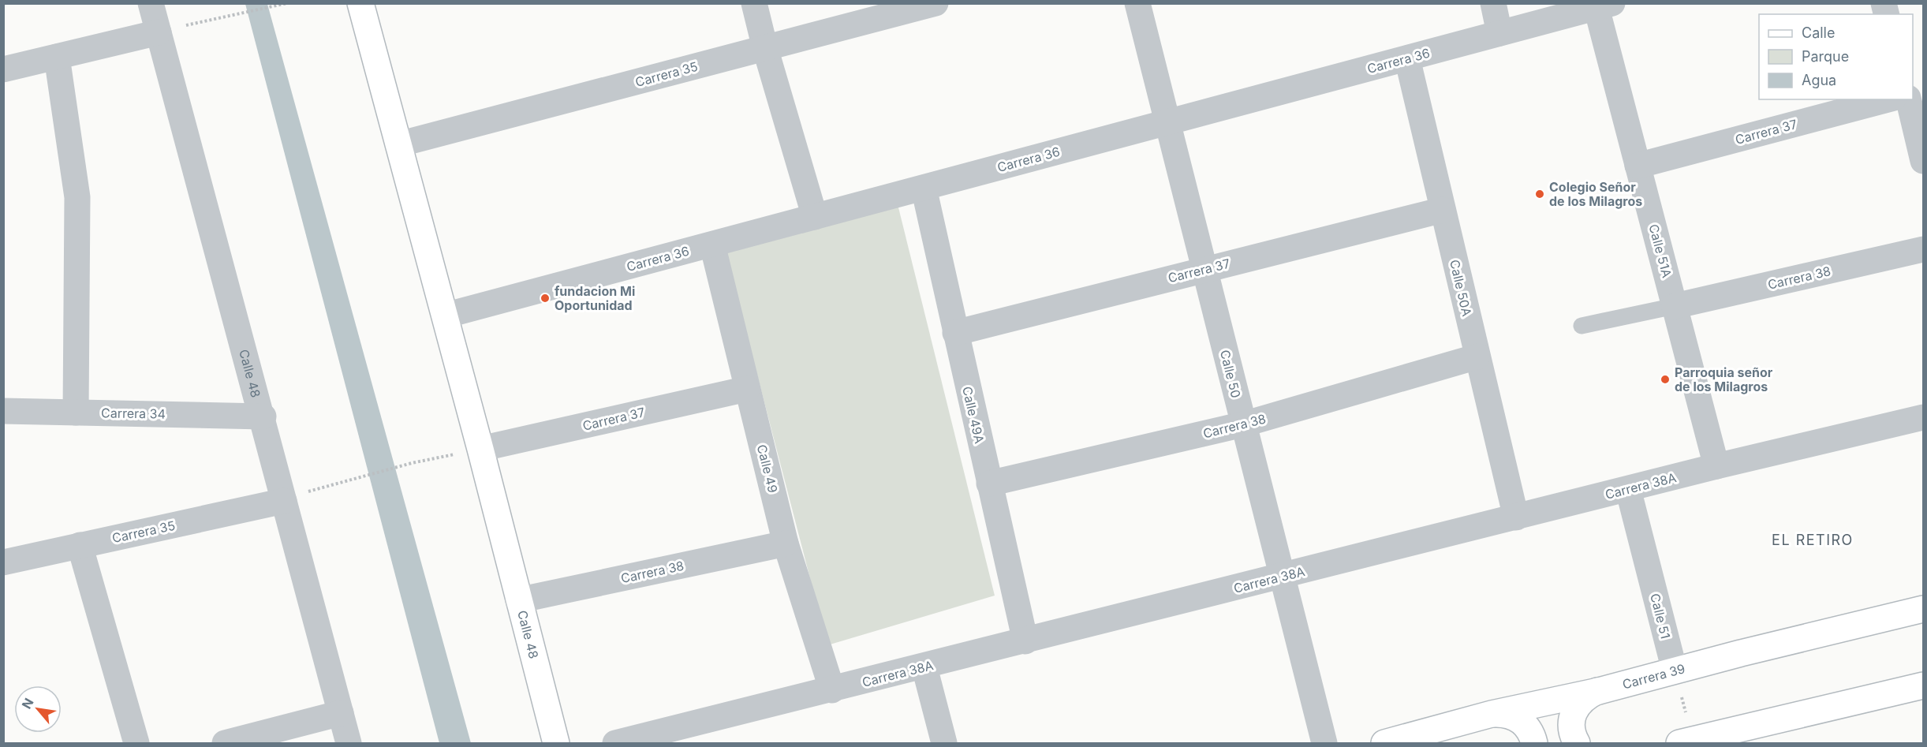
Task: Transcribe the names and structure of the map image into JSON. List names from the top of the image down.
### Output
{
  "streets": {
    "main road": ["Calle 48", "Carrera 39"],
    "street": [
      "Carrera 36",
      "Carrera 35",
      "Carrera 37",
      "Calle 51A",
      "Carrera 38",
      "Calle 50A",
      "Calle 50",
      "Carrera 34",
      "Calle 49A",
      "Calle 49",
      "Carrera 38A",
      "Calle 51"
    ]
  },
  "crossings": [
    ["Carrera 36", "Calle 51A"],
    ["Carrera 36", "Calle 50A"],
    ["Carrera 36", "Calle 48"],
    ["Carrera 36", "Calle 50"],
    ["Carrera 36", "Calle 49A"],
    ["Carrera 36", "Calle 49"],
    ["Carrera 35", "Calle 48"],
    ["Carrera 37", "Calle 51A"],
    ["Carrera 37", "Calle 50A"],
    ["Carrera 37", "Calle 48"],
    ["Carrera 37", "Calle 50"],
    ["Carrera 37", "Calle 49A"],
    ["Carrera 37", "Calle 49"],
    ["Calle 51A", "Carrera 38"],
    ["Calle 51A", "Carrera 38A"],
    ["Carrera 38", "Calle 50A"],
    ["Carrera 38", "Calle 48"],
    ["Carrera 38", "Calle 50"],
    ["Carrera 38", "Calle 49A"],
    ["Carrera 38", "Calle 49"],
    ["Calle 50A", "Carrera 38A"],
    ["Calle 48", "Carrera 34"],
    ["Calle 50", "Carrera 38A"],
    ["Calle 49A", "Carrera 38A"],
    ["Calle 49", "Carrera 38A"],
    ["Carrera 38A", "Calle 51"],
    ["Calle 51", "Carrera 39"]
  ],
  "districts": ["EL RETIRO"],
  "places": ["Colegio Señor de los Milagros", "fundacion Mi Oportunidad", "Parroquia señor de los Milagros"],
  "legend": ["Calle", "Parque", "Agua"],
  "north": "top left"
}
